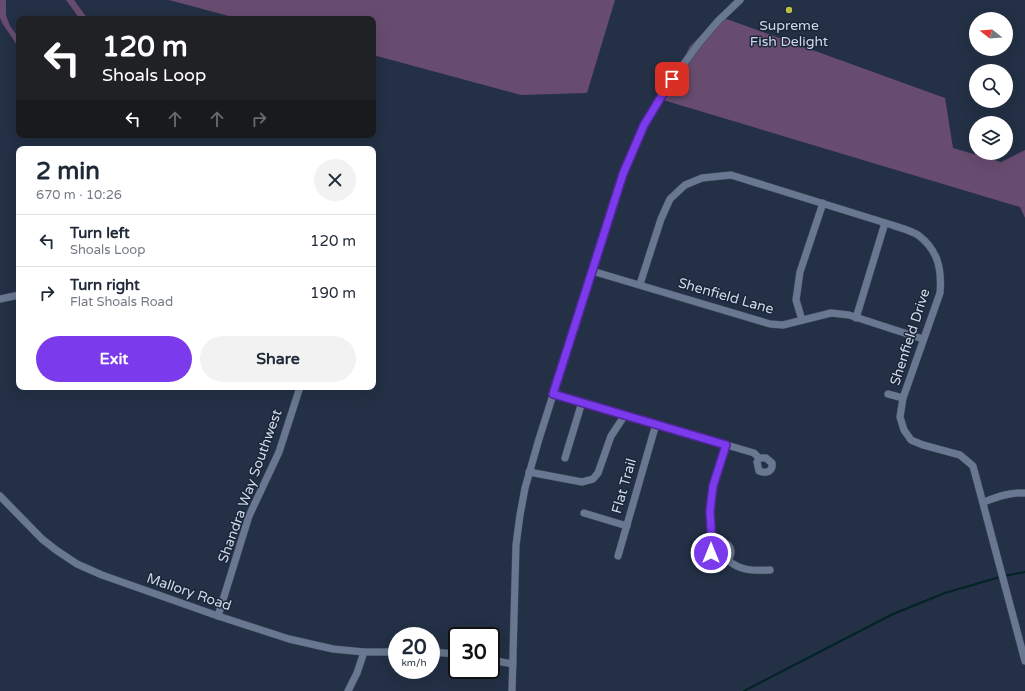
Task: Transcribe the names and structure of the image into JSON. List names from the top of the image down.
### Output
{
  "streets": {
    "street": [
      "Shenfield Lane",
      "Shenfield Drive",
      "Shandra Way Southwest",
      "Flat Trail",
      "Mallory Road"
    ]
  },
  "crossings": [
    ["Shenfield Lane", "Shenfield Drive"],
    ["Shandra Way Southwest", "Mallory Road"]
  ],
  "places": ["Supreme Fish Delight"],
  "north": "left",
  "page": {
    "turn": ["120 m", "Shoals Loop"],
    "heading": ["2 min", "670 m · 10:26"],
    "list": [
      {
        "name": "Turn left",
        "note": "Shoals Loop",
        "value": "120 m"
      },
      {
        "name": "Turn right",
        "note": "Flat Shoals Road",
        "value": "190 m"
      }
    ],
    "buttons": ["Exit", "Share"],
    "speed": "20 km/h",
    "limit": "30"
  }
}
